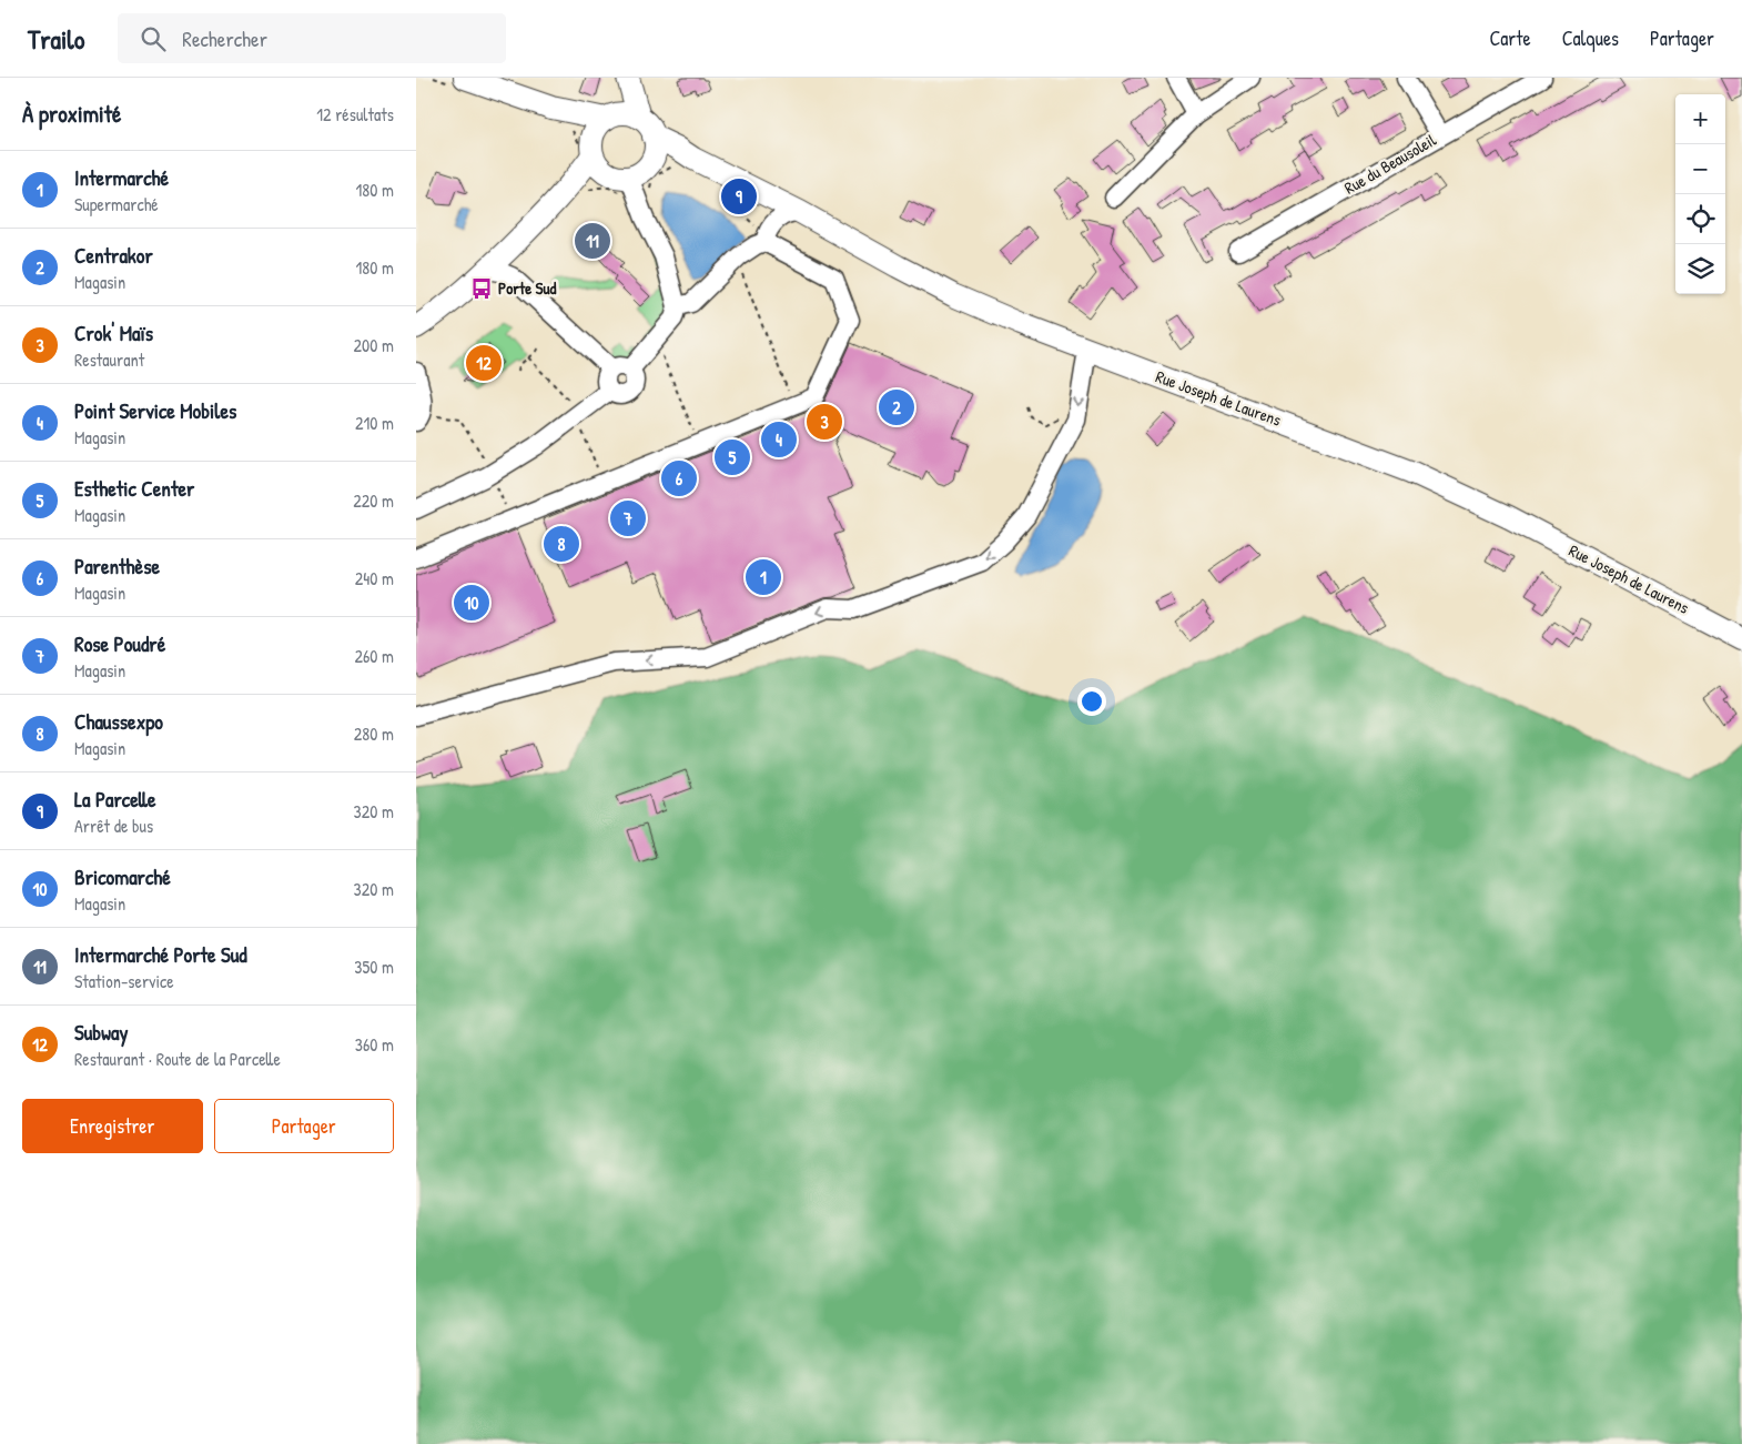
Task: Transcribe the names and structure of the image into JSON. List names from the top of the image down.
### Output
{
  "streets": {
    "main road": ["Rue Joseph de Laurens"],
    "street": ["Rue du Beausoleil"]
  },
  "places": {
    "bus stop": ["Porte Sud"]
  },
  "page": {
    "header": "Trailo",
    "search": "Rechercher",
    "nav": ["Carte", "Calques", "Partager"],
    "heading": ["À proximité", "12 résultats"],
    "map_buttons": ["+", "−"],
    "list": [
      {
        "mark": "1",
        "name": "Intermarché",
        "note": "Supermarché",
        "value": "180 m"
      },
      {
        "mark": "2",
        "name": "Centrakor",
        "note": "Magasin",
        "value": "180 m"
      },
      {
        "mark": "3",
        "name": "Crok' Maïs",
        "note": "Restaurant",
        "value": "200 m"
      },
      {
        "mark": "4",
        "name": "Point Service Mobiles",
        "note": "Magasin",
        "value": "210 m"
      },
      {
        "mark": "5",
        "name": "Esthetic Center",
        "note": "Magasin",
        "value": "220 m"
      },
      {
        "mark": "6",
        "name": "Parenthèse",
        "note": "Magasin",
        "value": "240 m"
      },
      {
        "mark": "7",
        "name": "Rose Poudré",
        "note": "Magasin",
        "value": "260 m"
      },
      {
        "mark": "8",
        "name": "Chaussexpo",
        "note": "Magasin",
        "value": "280 m"
      },
      {
        "mark": "9",
        "name": "La Parcelle",
        "note": "Arrêt de bus",
        "value": "320 m"
      },
      {
        "mark": "10",
        "name": "Bricomarché",
        "note": "Magasin",
        "value": "320 m"
      },
      {
        "mark": "11",
        "name": "Intermarché Porte Sud",
        "note": "Station-service",
        "value": "350 m"
      },
      {
        "mark": "12",
        "name": "Subway",
        "note": "Restaurant · Route de la Parcelle",
        "value": "360 m"
      }
    ],
    "pins": [
      "9",
      "11",
      "12",
      "2",
      "3",
      "4",
      "5",
      "6",
      "7",
      "8",
      "1",
      "10"
    ],
    "buttons": ["Enregistrer", "Partager"]
  }
}
